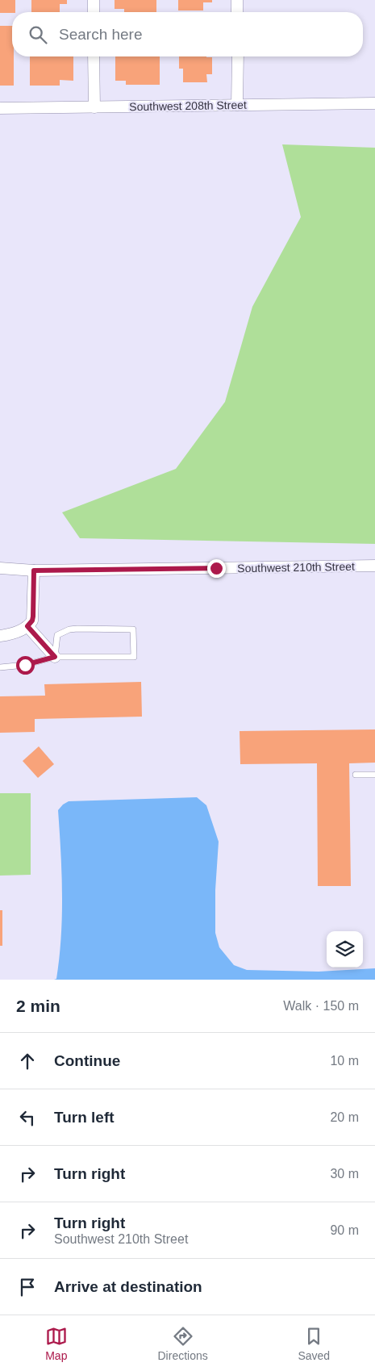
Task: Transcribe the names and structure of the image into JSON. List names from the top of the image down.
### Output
{
  "streets": {
    "street": ["Southwest 208th Street", "Southwest 210th Street"]
  },
  "page": {
    "search": "Search here",
    "heading": ["2 min", "Walk · 150 m"],
    "list": [
      ["Continue", "10 m"],
      ["Turn left", "20 m"],
      ["Turn right", "30 m"],
      ["Turn right", "Southwest 210th Street", "90 m"],
      "Arrive at destination"
    ],
    "nav": ["Map", "Directions", "Saved"]
  }
}
